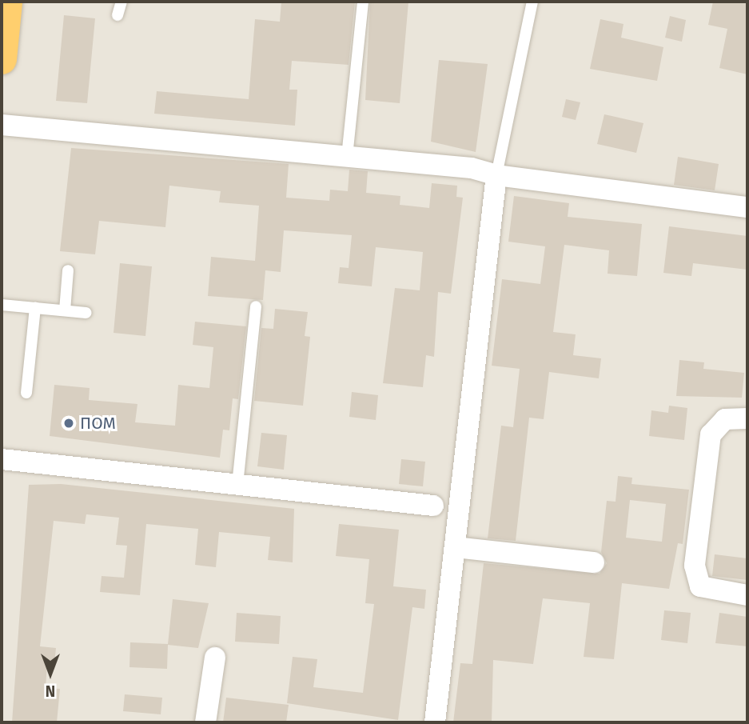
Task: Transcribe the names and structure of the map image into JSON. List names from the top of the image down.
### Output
{
  "places": ["ПОМ"],
  "north": "bottom"
}
